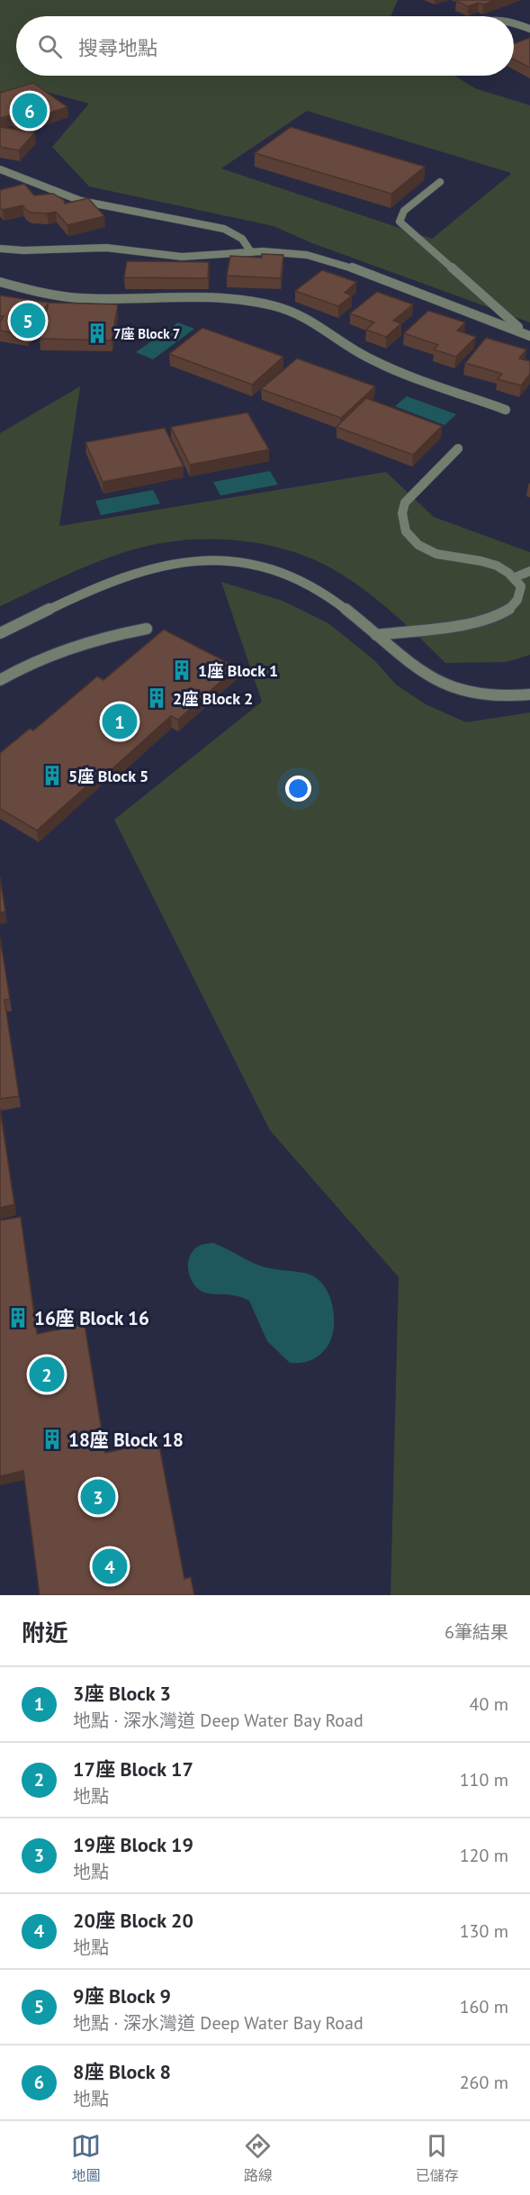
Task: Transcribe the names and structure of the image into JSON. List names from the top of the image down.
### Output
{
  "places": {
    "building": [
      "7座 Block 7",
      "1座 Block 1",
      "2座 Block 2",
      "5座 Block 5",
      "16座 Block 16",
      "18座 Block 18"
    ]
  },
  "page": {
    "search": "搜尋地點",
    "pins": [
      "6",
      "5",
      "1",
      "2",
      "3",
      "4"
    ],
    "heading": ["附近", "6筆結果"],
    "list": [
      {
        "mark": "1",
        "name": "3座 Block 3",
        "note": "地點 · 深水灣道 Deep Water Bay Road",
        "value": "40 m"
      },
      {
        "mark": "2",
        "name": "17座 Block 17",
        "note": "地點",
        "value": "110 m"
      },
      {
        "mark": "3",
        "name": "19座 Block 19",
        "note": "地點",
        "value": "120 m"
      },
      {
        "mark": "4",
        "name": "20座 Block 20",
        "note": "地點",
        "value": "130 m"
      },
      {
        "mark": "5",
        "name": "9座 Block 9",
        "note": "地點 · 深水灣道 Deep Water Bay Road",
        "value": "160 m"
      },
      {
        "mark": "6",
        "name": "8座 Block 8",
        "note": "地點",
        "value": "260 m"
      }
    ],
    "nav": ["地圖", "路線", "已儲存"]
  }
}
